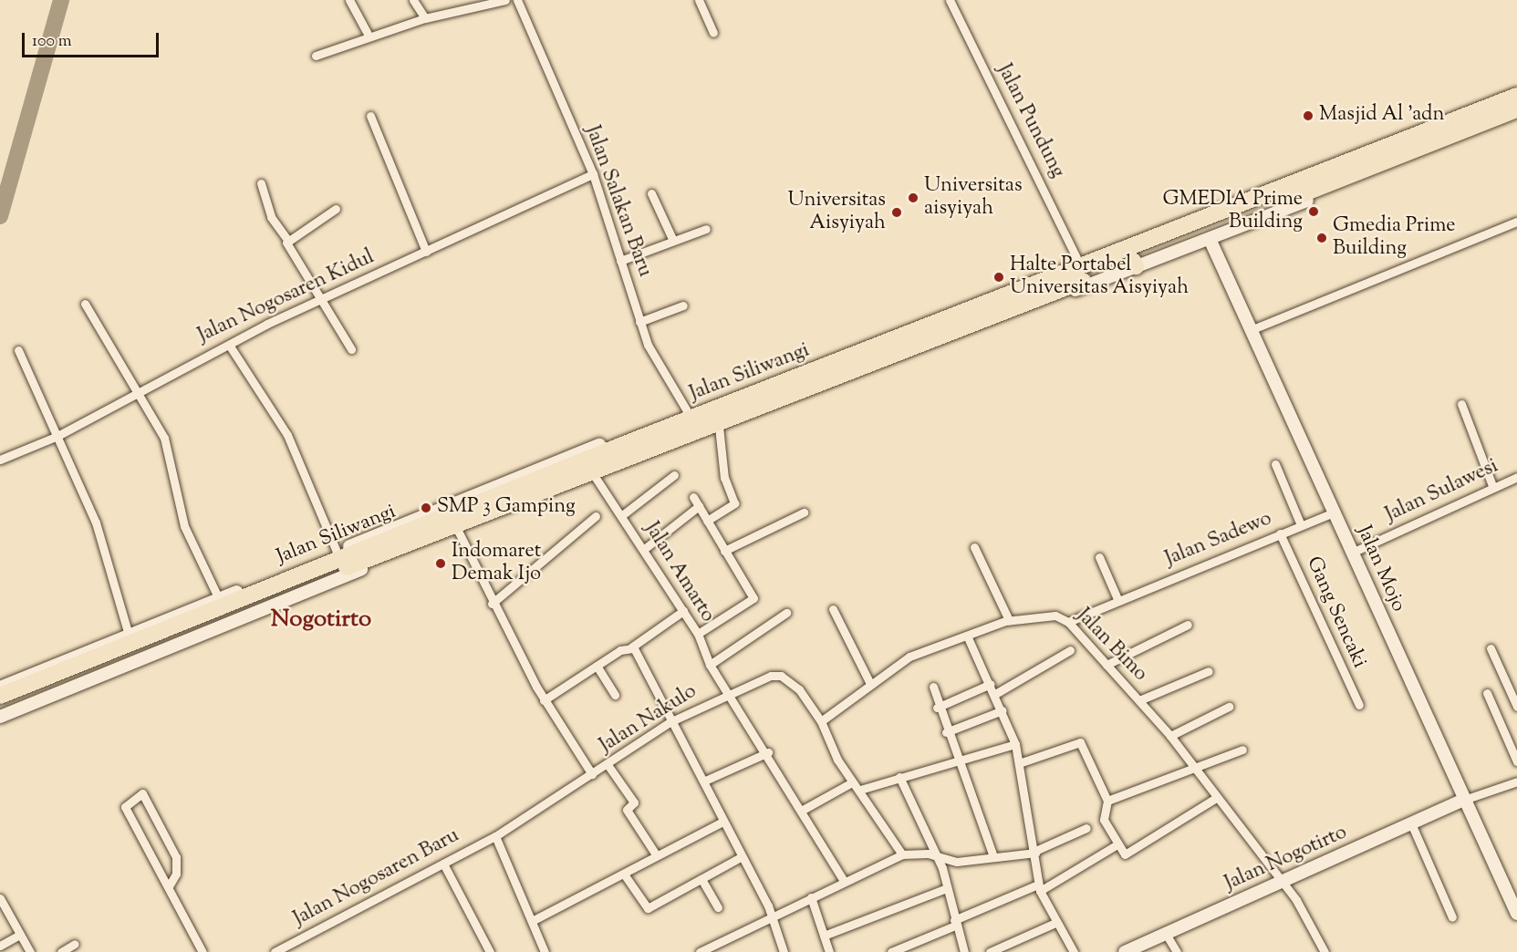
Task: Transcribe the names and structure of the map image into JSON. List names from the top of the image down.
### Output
{
  "streets": {
    "highway": ["Jalan Siliwangi"],
    "street": [
      "Jalan Pundung",
      "Jalan Salakan Baru",
      "Jalan Nogosaren Kidul",
      "Jalan Sulawesi",
      "Jalan Sadewo",
      "Jalan Mojo",
      "Jalan Amarto",
      "Gang Sencaki",
      "Jalan Bimo",
      "Jalan Nakulo",
      "Jalan Nogotirto",
      "Jalan Nogosaren Baru"
    ]
  },
  "crossings": [
    ["Jalan Salakan Baru", "Jalan Nogosaren Kidul"],
    ["Jalan Sulawesi", "Jalan Mojo"],
    ["Jalan Sadewo", "Jalan Mojo"],
    ["Jalan Sadewo", "Gang Sencaki"],
    ["Jalan Sadewo", "Jalan Bimo"],
    ["Jalan Mojo", "Jalan Nogotirto"],
    ["Jalan Amarto", "Jalan Nakulo"],
    ["Jalan Bimo", "Jalan Nakulo"],
    ["Jalan Bimo", "Jalan Nogotirto"],
    ["Jalan Nakulo", "Jalan Nogosaren Baru"]
  ],
  "districts": ["Nogotirto"],
  "places": [
    "Masjid Al 'adn",
    "Universitas aisyiyah",
    "GMEDIA Prime Building",
    "Universitas Aisyiyah",
    "Gmedia Prime Building",
    "Halte Portabel Universitas Aisyiyah",
    "SMP 3 Gamping",
    "Indomaret Demak Ijo"
  ],
  "scale_bar": "100 m"
}
